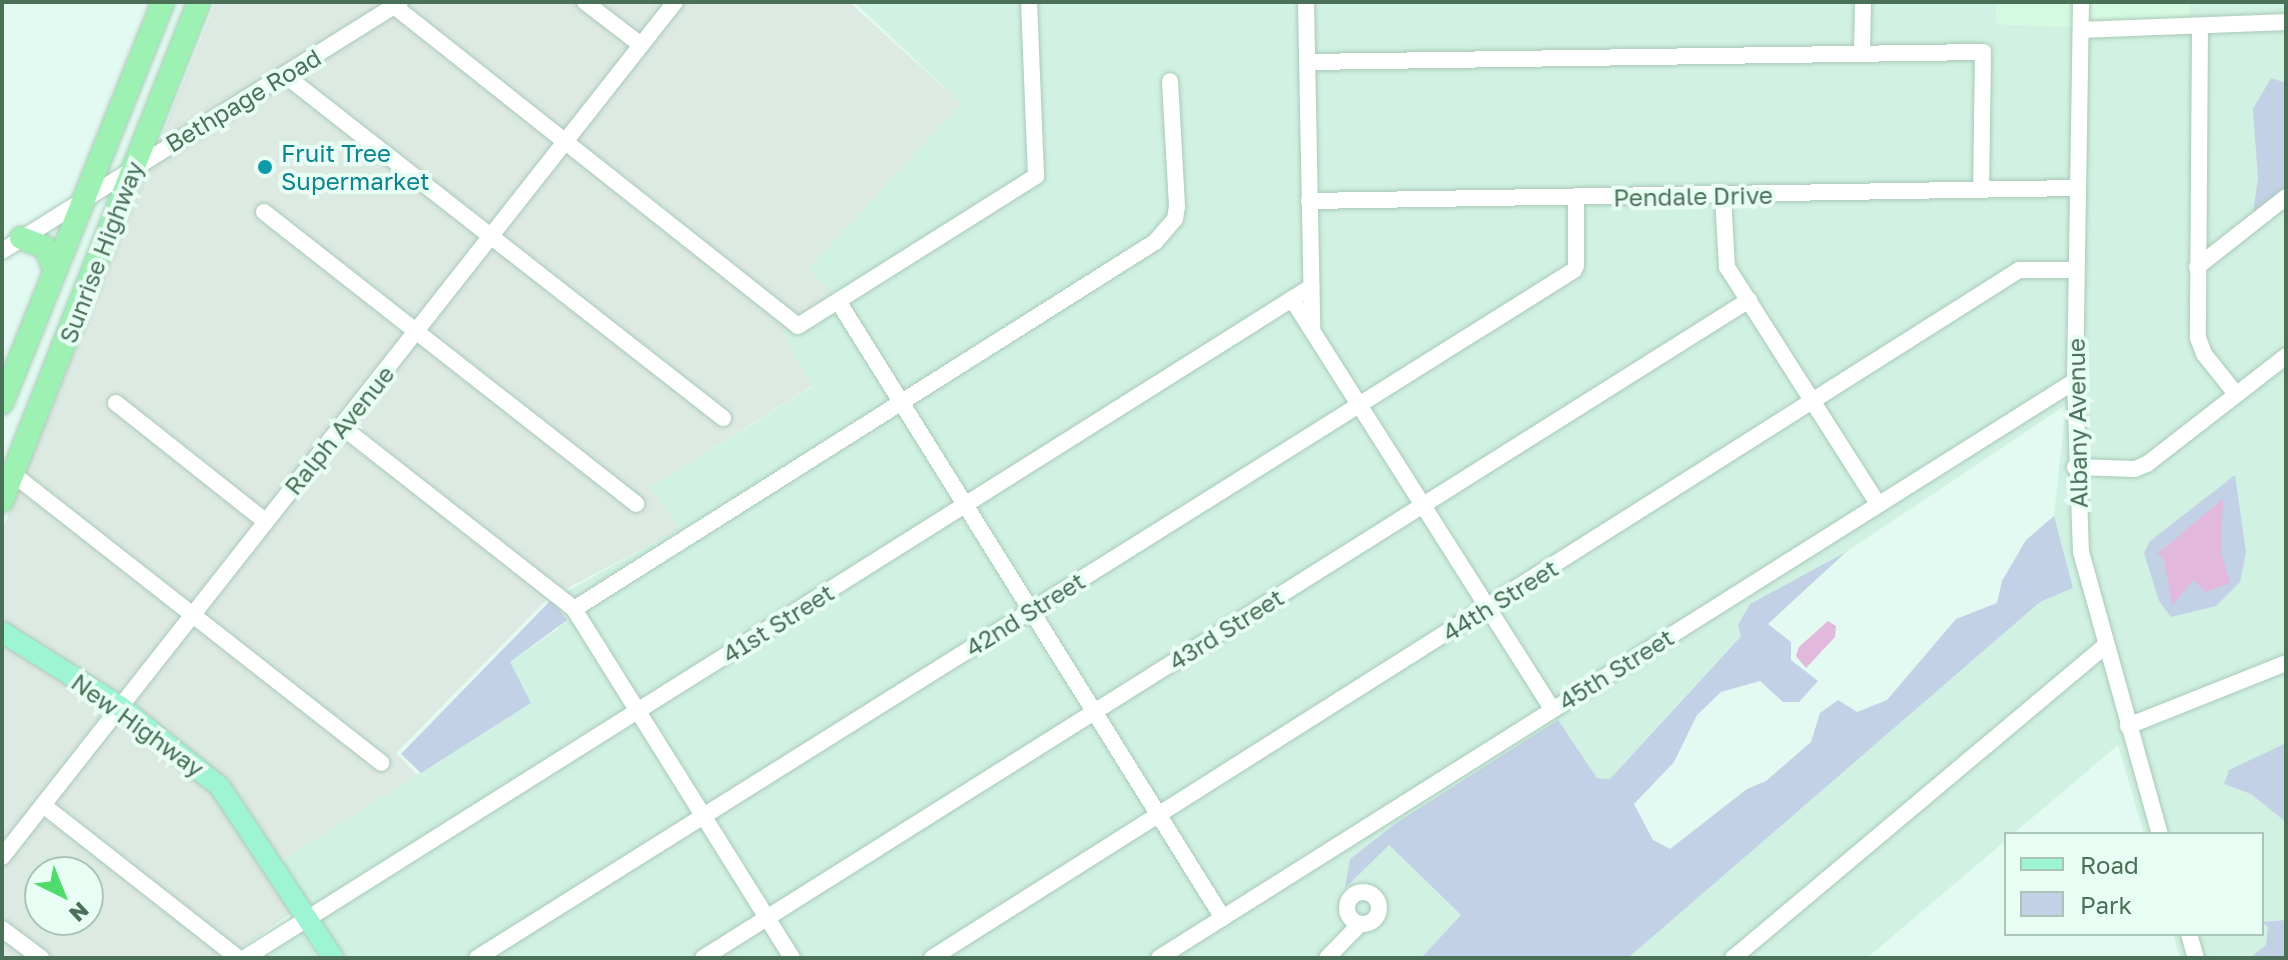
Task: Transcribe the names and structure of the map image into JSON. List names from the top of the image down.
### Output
{
  "streets": {
    "highway": ["Sunrise Highway"],
    "main road": ["New Highway"],
    "street": [
      "Bethpage Road",
      "Pendale Drive",
      "Albany Avenue",
      "Ralph Avenue",
      "44th Street",
      "42nd Street",
      "41st Street",
      "43rd Street",
      "45th Street"
    ]
  },
  "crossings": [
    ["Bethpage Road", "Sunrise Highway"],
    ["Pendale Drive", "Albany Avenue"],
    ["Pendale Drive", "42nd Street"],
    ["Albany Avenue", "44th Street"],
    ["Albany Avenue", "45th Street"],
    ["Ralph Avenue", "New Highway"],
    ["41st Street", "New Highway"]
  ],
  "places": ["Fruit Tree Supermarket"],
  "legend": ["Road", "Park"],
  "north": "bottom right"
}
